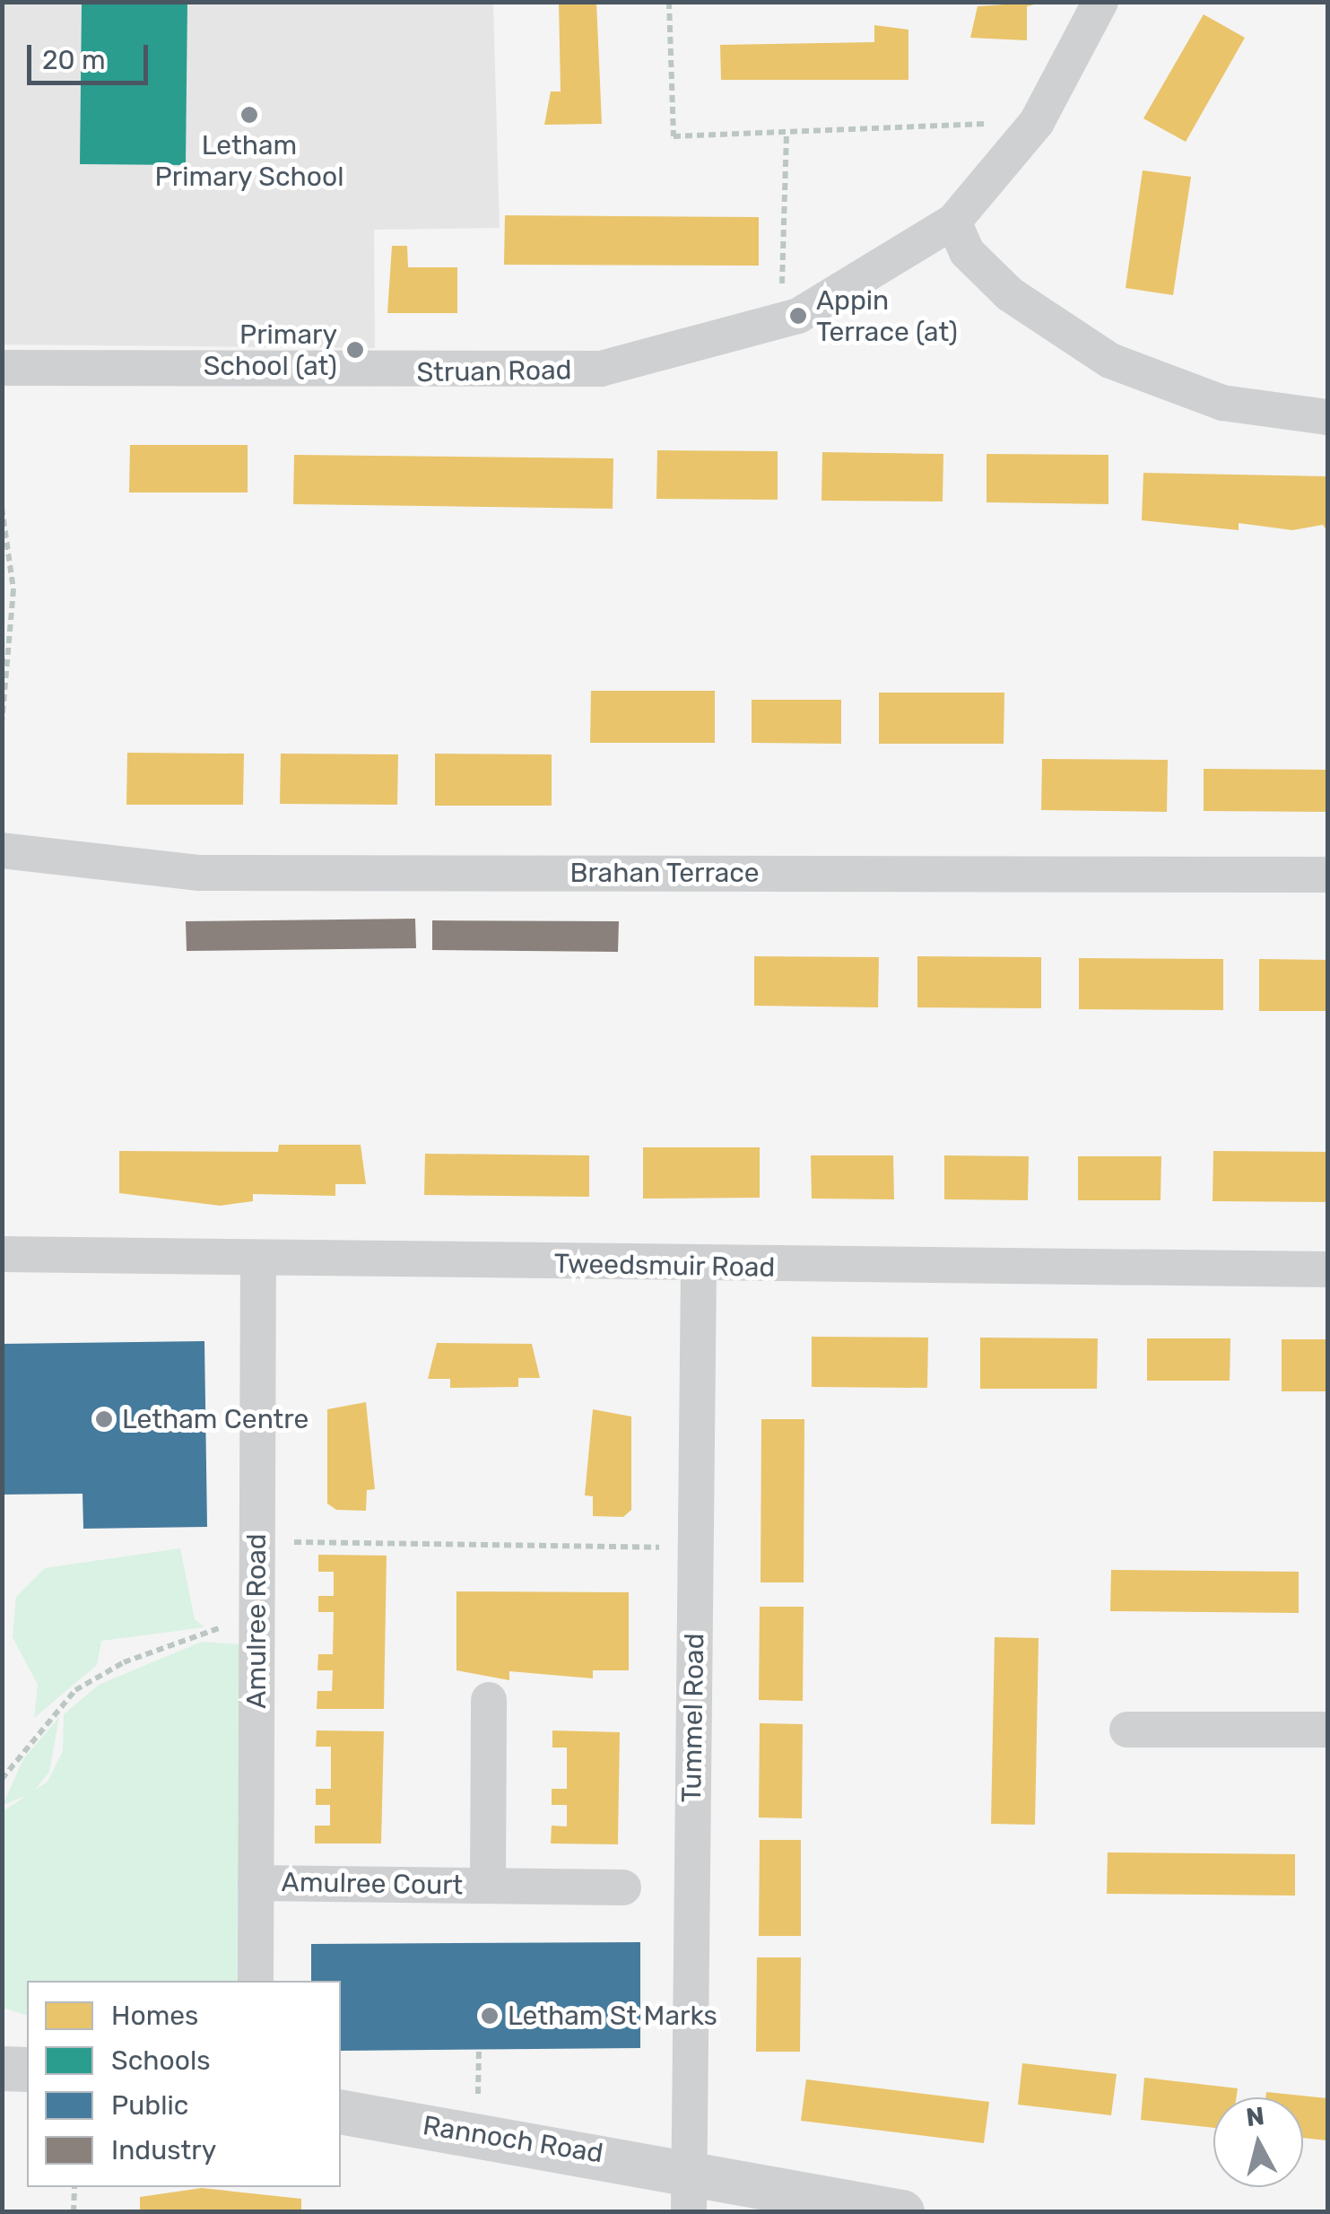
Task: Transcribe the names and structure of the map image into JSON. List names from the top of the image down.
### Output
{
  "streets": {
    "street": [
      "Struan Road",
      "Brahan Terrace",
      "Tweedsmuir Road",
      "Amulree Road",
      "Tummel Road",
      "Amulree Court",
      "Rannoch Road"
    ]
  },
  "crossings": [
    ["Tweedsmuir Road", "Amulree Road"],
    ["Tweedsmuir Road", "Tummel Road"],
    ["Amulree Road", "Amulree Court"],
    ["Tummel Road", "Rannoch Road"]
  ],
  "places": [
    "Letham Primary School",
    "Appin Terrace (at)",
    "Primary School (at)",
    "Letham Centre",
    "Letham St Marks"
  ],
  "legend": [
    "Homes",
    "Schools",
    "Public",
    "Industry"
  ],
  "scale_bar": "20 m",
  "north": "top"
}
